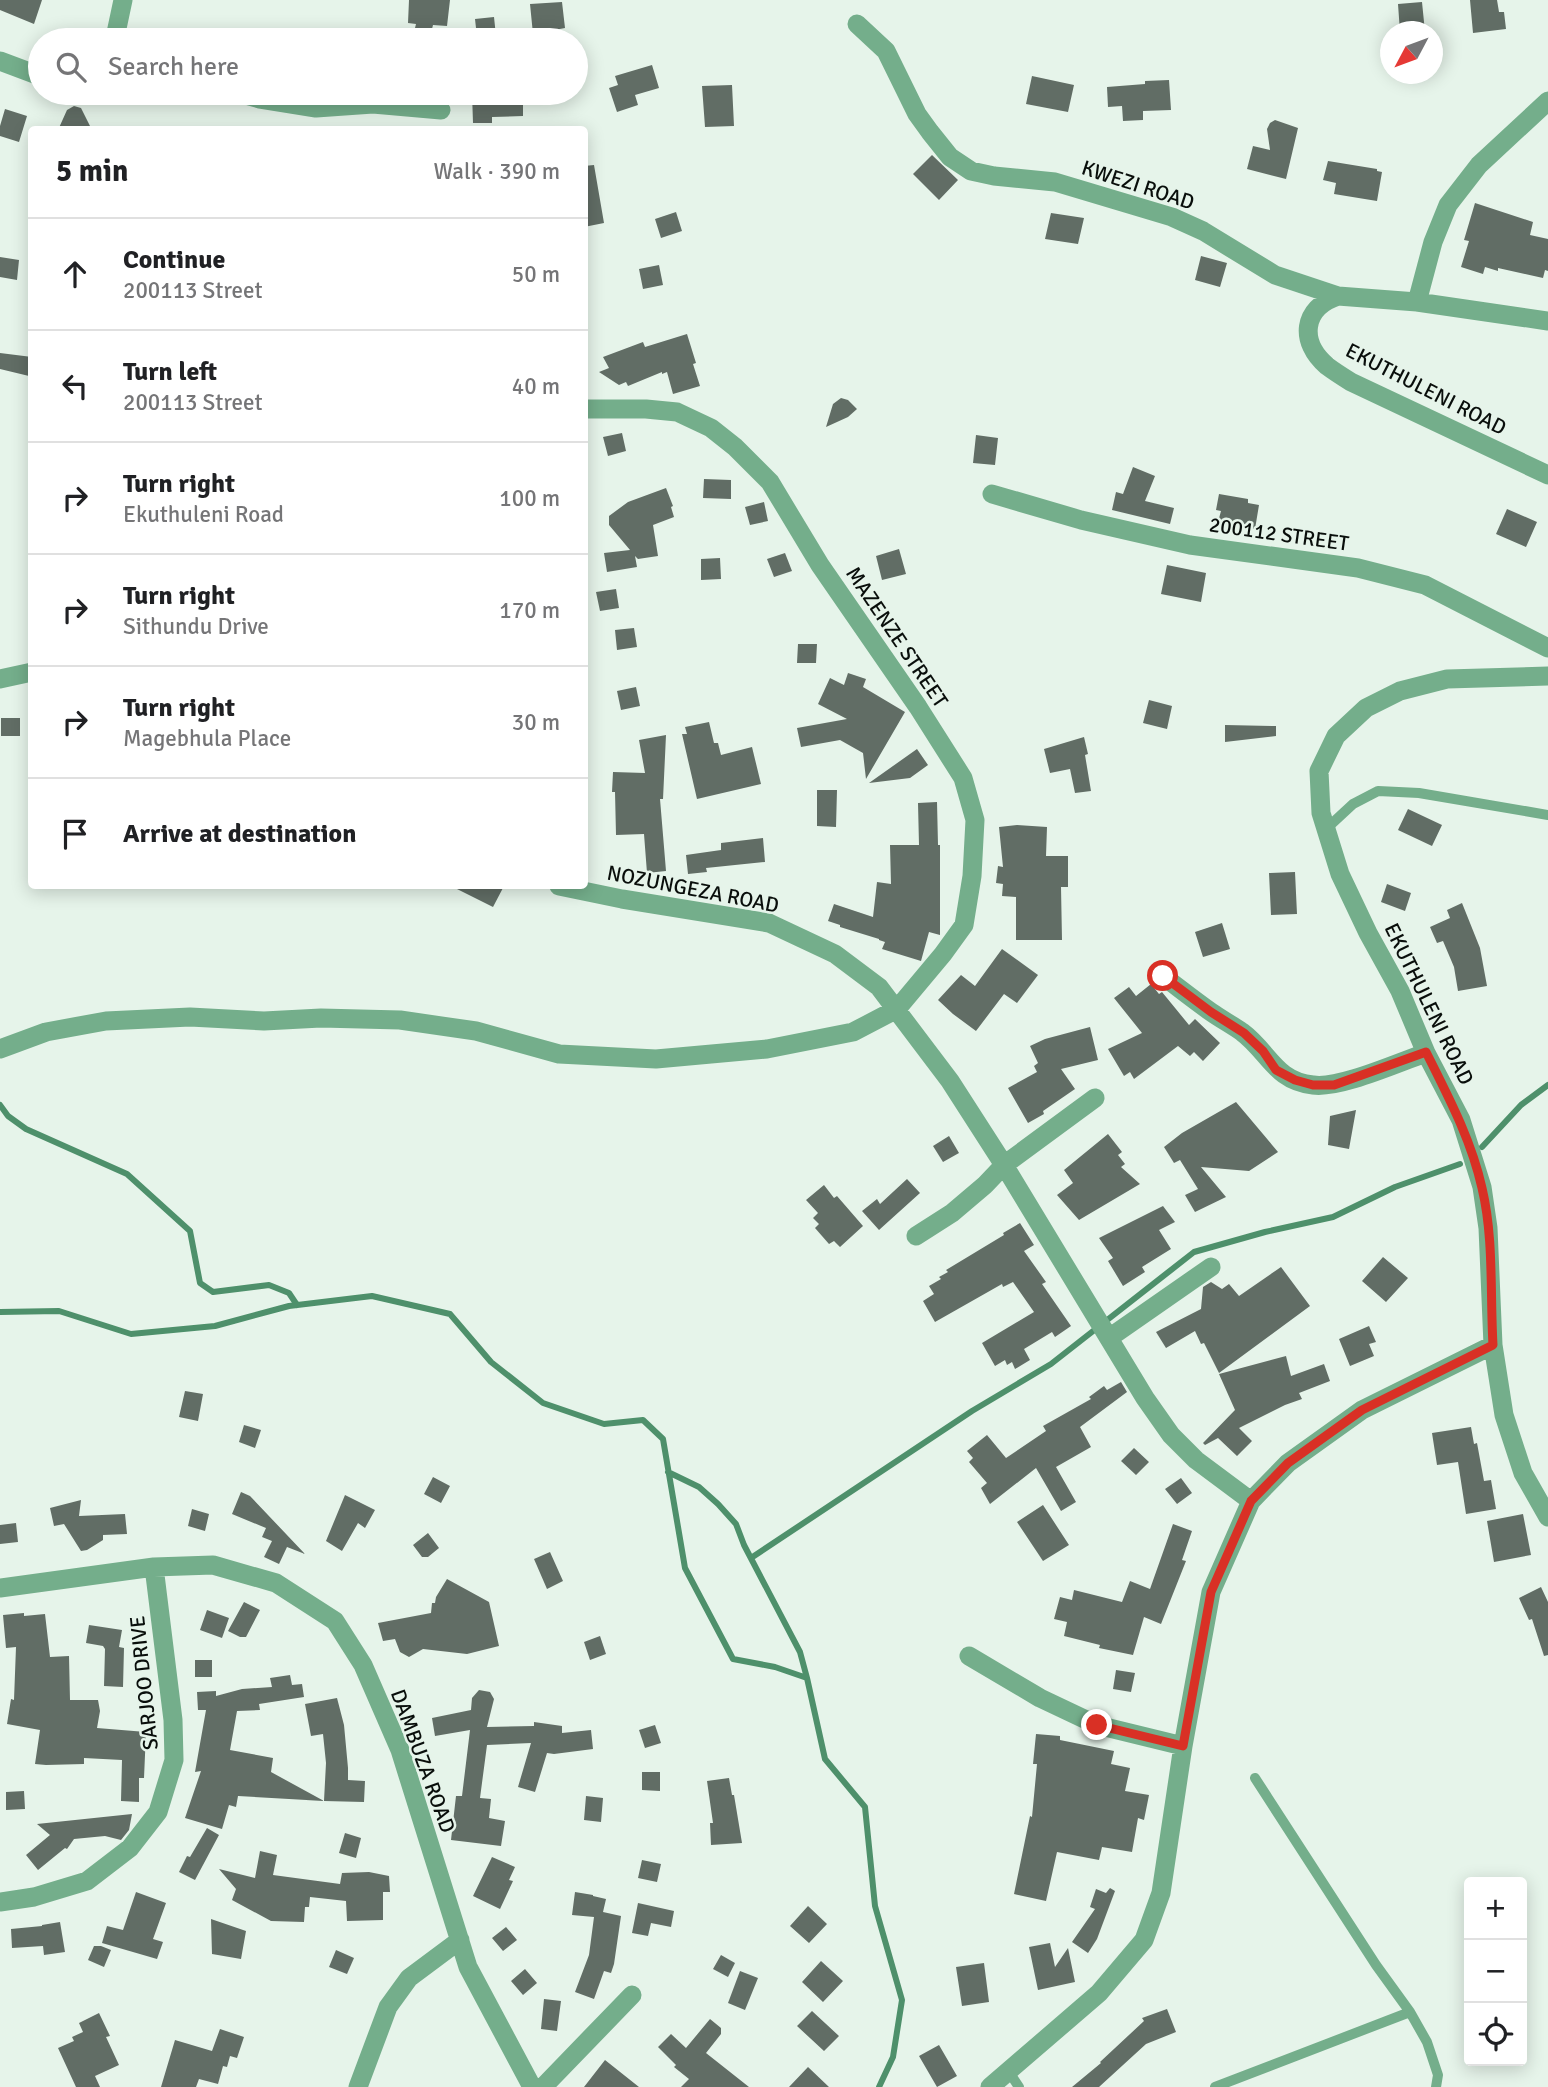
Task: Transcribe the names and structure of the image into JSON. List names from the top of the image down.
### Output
{
  "streets": {
    "street": [
      "KWEZI ROAD",
      "EKUTHULENI ROAD",
      "200112 STREET",
      "MAZENZE STREET",
      "NOZUNGEZA ROAD",
      "SARJOO DRIVE",
      "DAMBUZA ROAD"
    ]
  },
  "crossings": [
    ["KWEZI ROAD", "EKUTHULENI ROAD"],
    ["MAZENZE STREET", "NOZUNGEZA ROAD"],
    ["SARJOO DRIVE", "DAMBUZA ROAD"]
  ],
  "north": "bottom left",
  "page": {
    "search": "Search here",
    "heading": ["5 min", "Walk · 390 m"],
    "list": [
      ["Continue", "200113 Street", "50 m"],
      ["Turn left", "200113 Street", "40 m"],
      ["Turn right", "Ekuthuleni Road", "100 m"],
      ["Turn right", "Sithundu Drive", "170 m"],
      ["Turn right", "Magebhula Place", "30 m"],
      "Arrive at destination"
    ],
    "map_buttons": ["+", "−"]
  }
}
